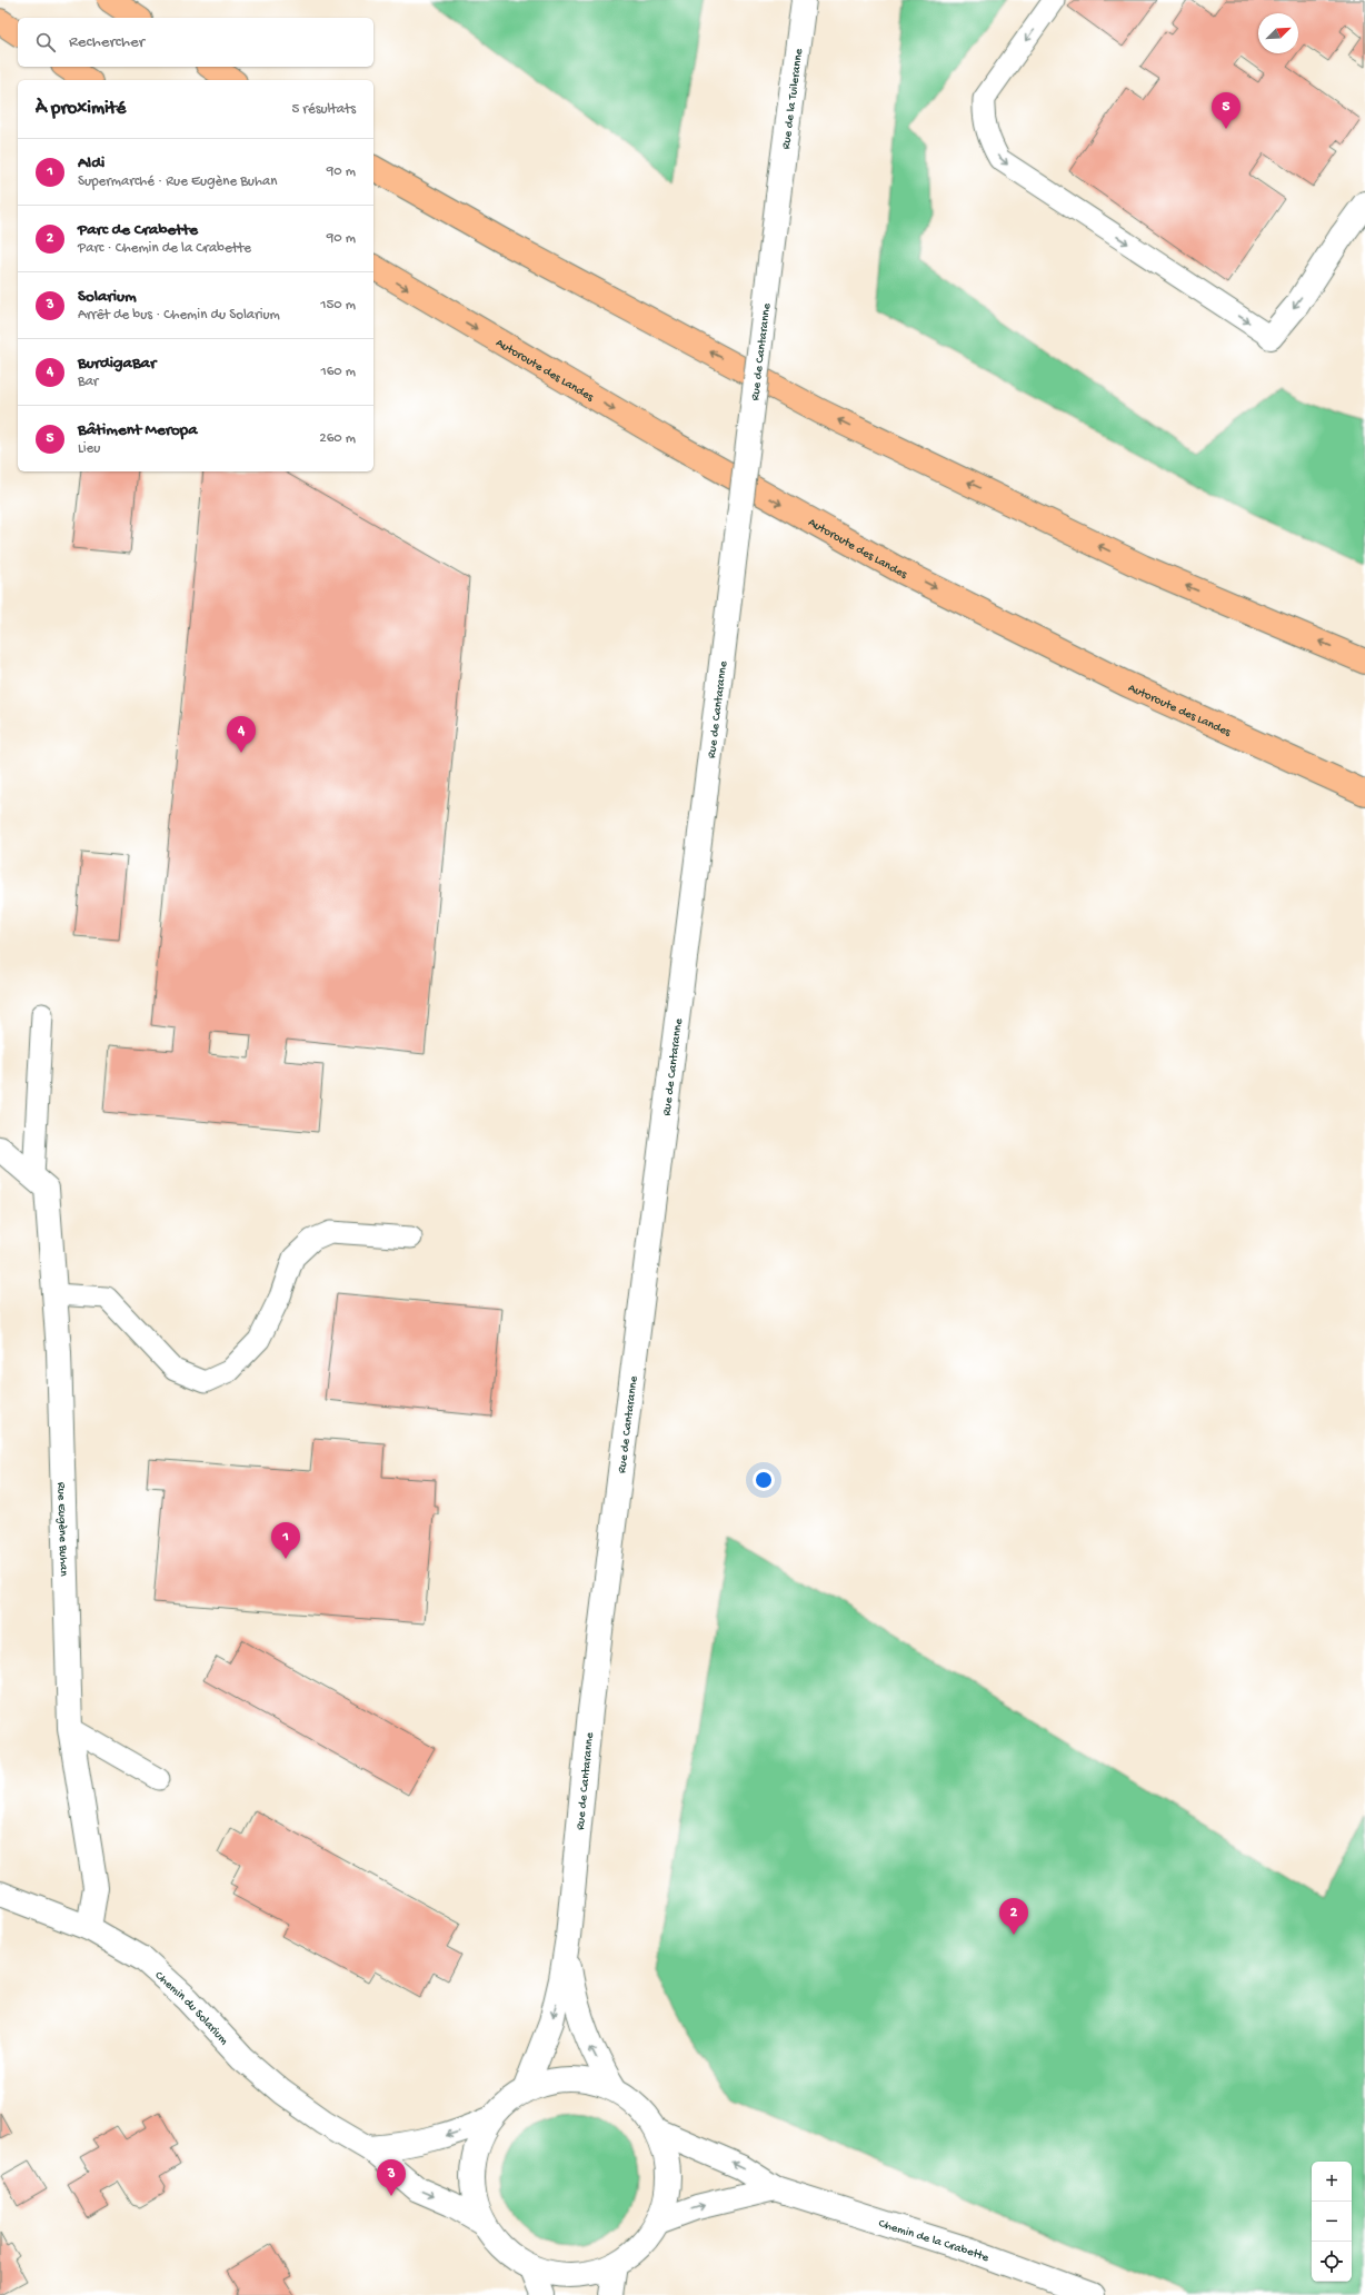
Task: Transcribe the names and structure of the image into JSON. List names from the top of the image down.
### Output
{
  "streets": {
    "highway": ["Autoroute des Landes"],
    "street": [
      "Rue de la Tuileranne",
      "Rue de Cantaranne",
      "Rue Eugène Buhan",
      "Chemin du Solarium",
      "Chemin de la Crabette"
    ]
  },
  "crossings": [
    ["Rue de la Tuileranne", "Rue de Cantaranne"],
    ["Rue Eugène Buhan", "Chemin du Solarium"]
  ],
  "north": "top right",
  "page": {
    "search": "Rechercher",
    "heading": ["À proximité", "5 résultats"],
    "pins": [
      "5",
      "4",
      "1",
      "2",
      "3"
    ],
    "list": [
      {
        "mark": "1",
        "name": "Aldi",
        "note": "Supermarché · Rue Eugène Buhan",
        "value": "90 m"
      },
      {
        "mark": "2",
        "name": "Parc de Crabette",
        "note": "Parc · Chemin de la Crabette",
        "value": "90 m"
      },
      {
        "mark": "3",
        "name": "Solarium",
        "note": "Arrêt de bus · Chemin du Solarium",
        "value": "150 m"
      },
      {
        "mark": "4",
        "name": "BurdigaBar",
        "note": "Bar",
        "value": "160 m"
      },
      {
        "mark": "5",
        "name": "Bâtiment Meropa",
        "note": "Lieu",
        "value": "260 m"
      }
    ],
    "map_buttons": ["+", "−"]
  }
}
